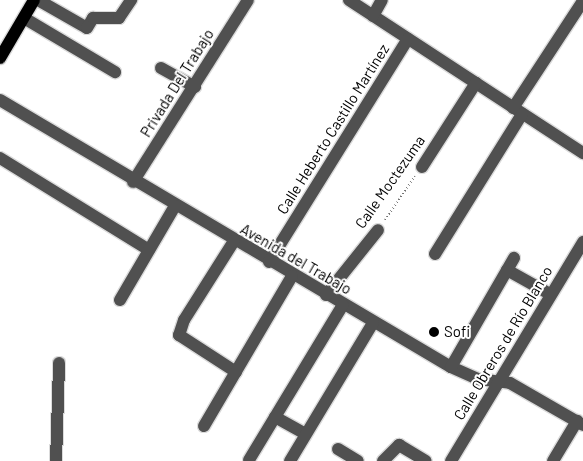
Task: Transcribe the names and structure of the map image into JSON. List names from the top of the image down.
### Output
{
  "streets": {
    "street": [
      "Privada Del Trabajo",
      "Calle Heberto Castillo Martínez",
      "Calle Moctezuma",
      "Avenida del Trabajo",
      "Calle Obreros de Río Blanco"
    ]
  },
  "crossings": [
    ["Privada Del Trabajo", "Avenida del Trabajo"],
    ["Calle Heberto Castillo Martínez", "Avenida del Trabajo"],
    ["Calle Moctezuma", "Avenida del Trabajo"],
    ["Avenida del Trabajo", "Calle Obreros de Río Blanco"]
  ],
  "places": ["Sofi"]
}
